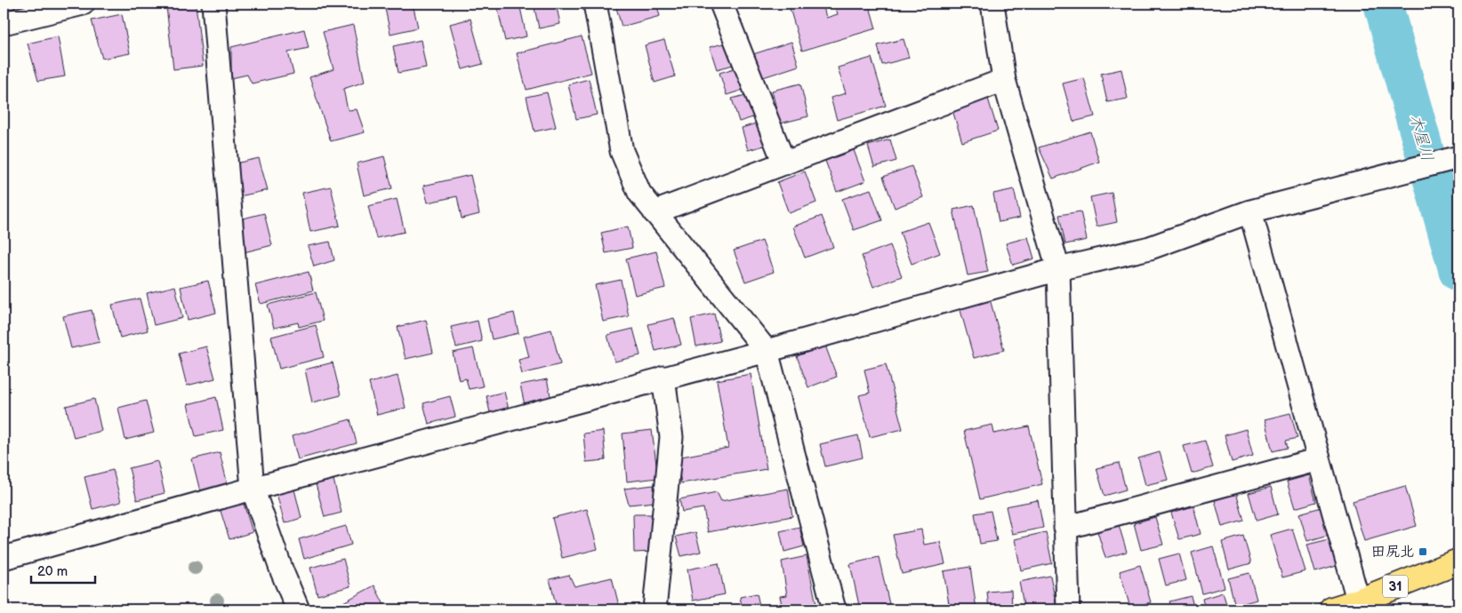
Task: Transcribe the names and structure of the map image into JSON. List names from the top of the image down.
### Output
{
  "streets": {
    "main road": ["31"]
  },
  "water": ["木屋川"],
  "places": {
    "transit": ["田尻北"]
  },
  "scale_bar": "20 m"
}
